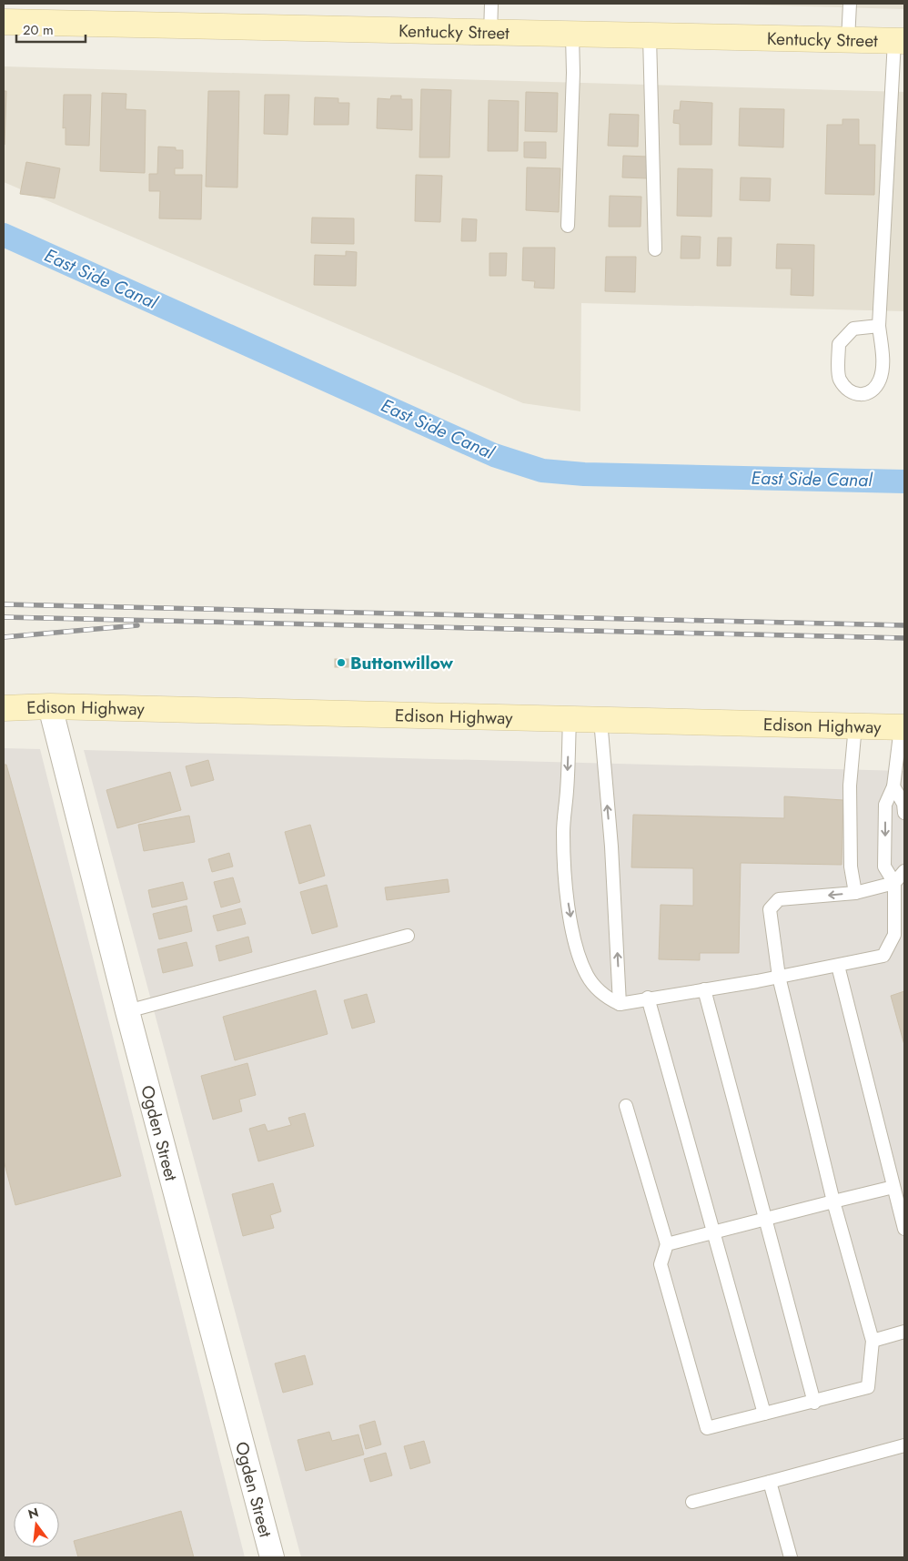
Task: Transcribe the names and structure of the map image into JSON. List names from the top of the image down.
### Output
{
  "streets": {
    "main road": ["Kentucky Street", "Edison Highway"],
    "street": ["Ogden Street"]
  },
  "crossings": [
    ["Edison Highway", "Ogden Street"]
  ],
  "water": ["East Side Canal"],
  "places": ["Buttonwillow"],
  "scale_bar": "20 m",
  "north": "top"
}
